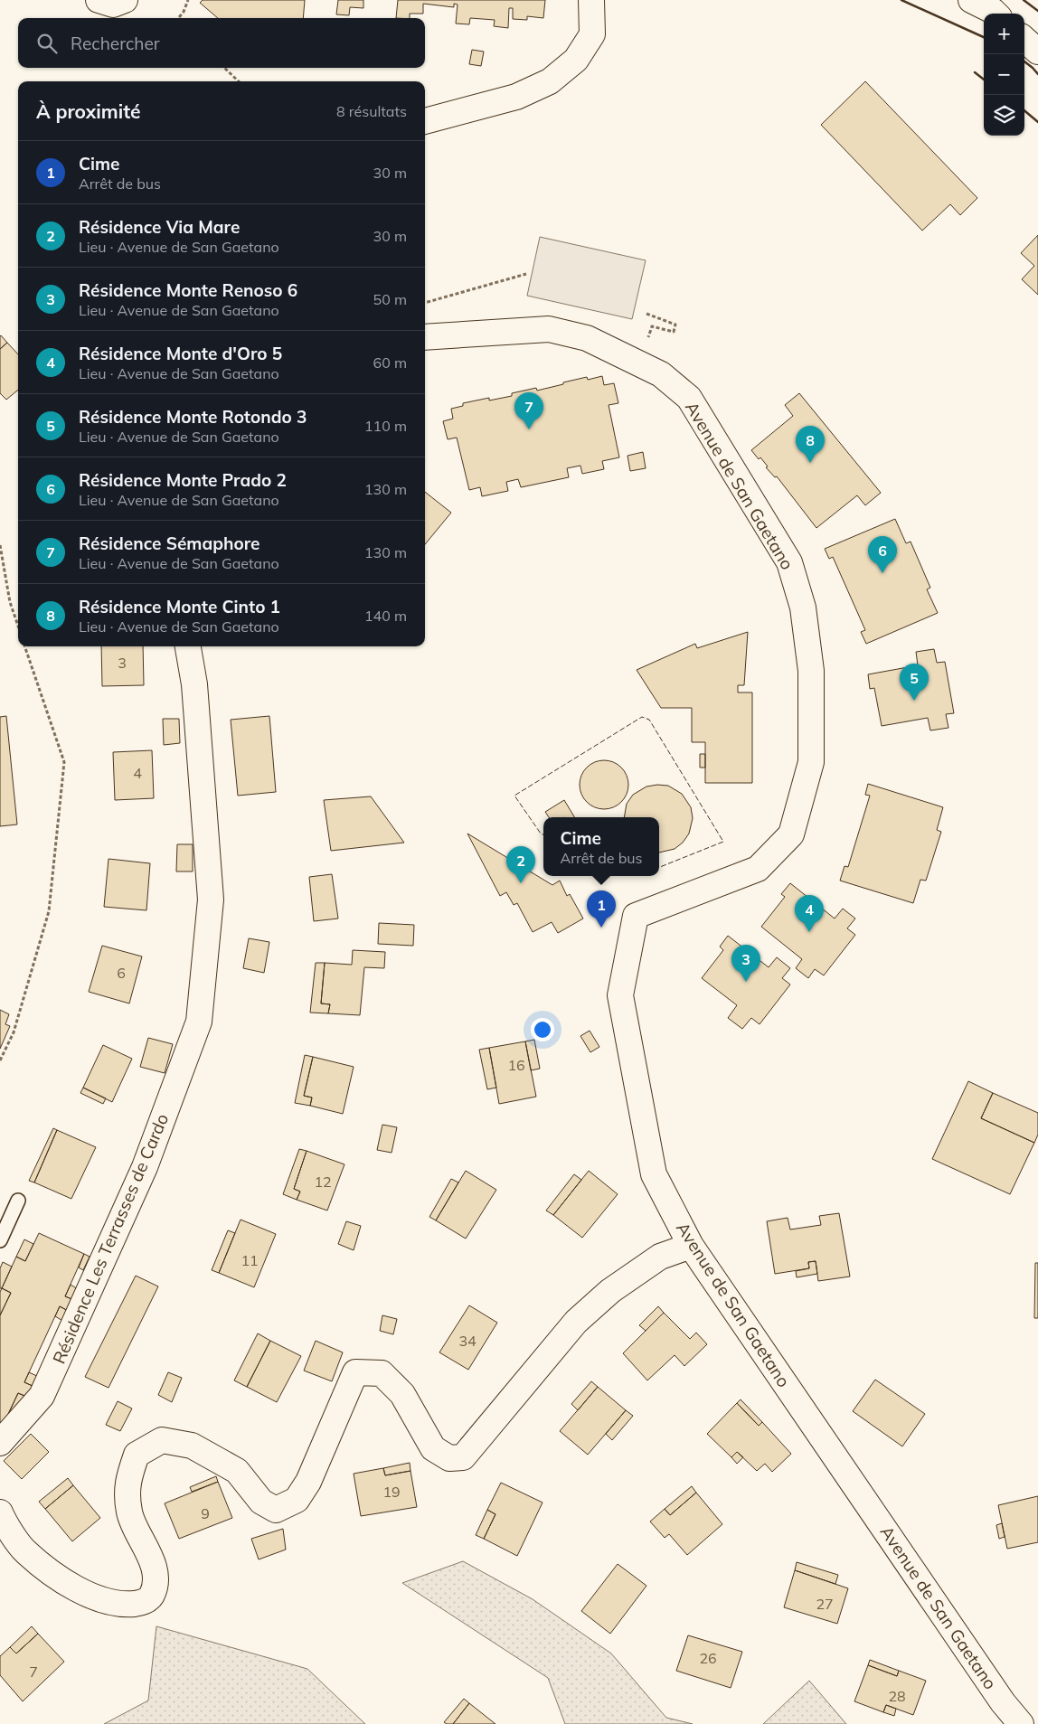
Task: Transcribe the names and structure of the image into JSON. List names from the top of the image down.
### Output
{
  "streets": {
    "street": ["Avenue de San Gaetano", "Résidence Les Terrasses de Cardo"]
  },
  "house_numbers": [
    "3",
    "4",
    "6",
    "16",
    "12",
    "11",
    "34",
    "19",
    "9",
    "27",
    "26",
    "7",
    "28"
  ],
  "page": {
    "map_buttons": ["+", "−"],
    "search": "Rechercher",
    "heading": ["À proximité", "8 résultats"],
    "list": [
      {
        "mark": "1",
        "name": "Cime",
        "note": "Arrêt de bus",
        "value": "30 m"
      },
      {
        "mark": "2",
        "name": "Résidence Via Mare",
        "note": "Lieu · Avenue de San Gaetano",
        "value": "30 m"
      },
      {
        "mark": "3",
        "name": "Résidence Monte Renoso 6",
        "note": "Lieu · Avenue de San Gaetano",
        "value": "50 m"
      },
      {
        "mark": "4",
        "name": "Résidence Monte d'Oro 5",
        "note": "Lieu · Avenue de San Gaetano",
        "value": "60 m"
      },
      {
        "mark": "5",
        "name": "Résidence Monte Rotondo 3",
        "note": "Lieu · Avenue de San Gaetano",
        "value": "110 m"
      },
      {
        "mark": "6",
        "name": "Résidence Monte Prado 2",
        "note": "Lieu · Avenue de San Gaetano",
        "value": "130 m"
      },
      {
        "mark": "7",
        "name": "Résidence Sémaphore",
        "note": "Lieu · Avenue de San Gaetano",
        "value": "130 m"
      },
      {
        "mark": "8",
        "name": "Résidence Monte Cinto 1",
        "note": "Lieu · Avenue de San Gaetano",
        "value": "140 m"
      }
    ],
    "pins": [
      "7",
      "8",
      "6",
      "5",
      "2",
      "1",
      "4",
      "3"
    ],
    "popup": ["Cime", "Arrêt de bus"]
  }
}
